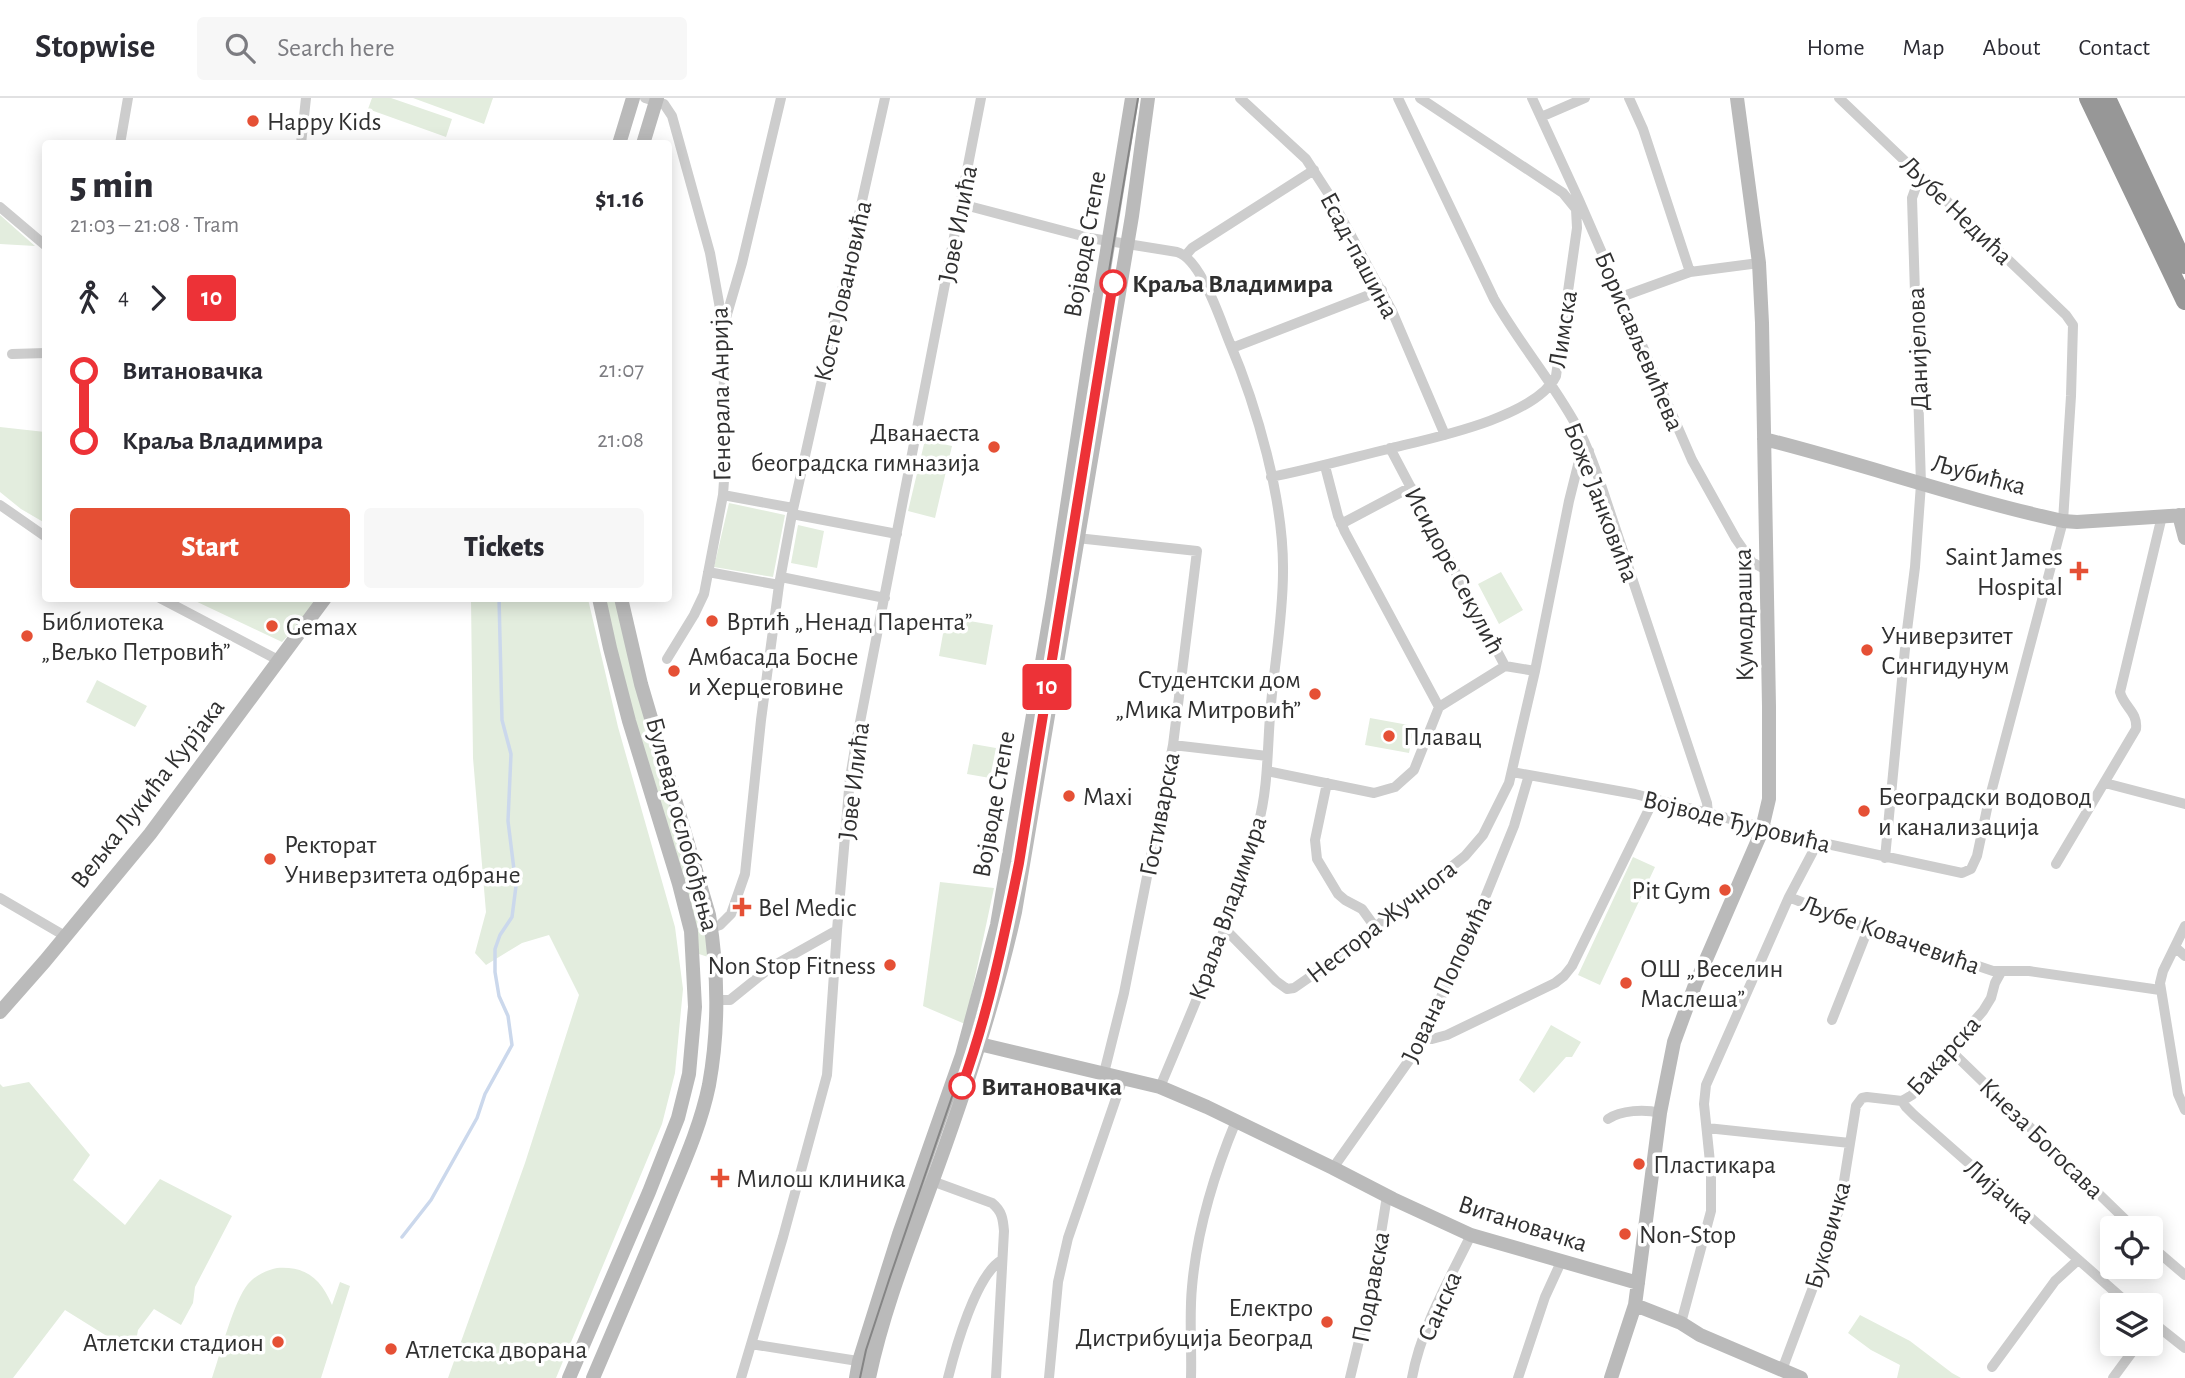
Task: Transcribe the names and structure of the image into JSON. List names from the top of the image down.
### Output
{
  "streets": {
    "main road": [
      "Војводе Степе",
      "Љубићка",
      "Кумодрашка",
      "Вељка Лукића Курјака",
      "Булевар ослобођења",
      "Витановачка"
    ],
    "street": [
      "Љубе Недића",
      "Јове Илића",
      "Есад-пашина",
      "Косте Јовановића",
      "Лимска",
      "Борисављевићева",
      "Данијелова",
      "Генерала Анрија",
      "Боже Јанковића",
      "Исидоре Секулић",
      "Гостиварска",
      "Војводе Ђуровића",
      "Краља Владимира",
      "Нестора Жучнога",
      "Љубе Ковачевића",
      "Јована Поповића",
      "Бакарска",
      "Кнеза Богосава",
      "Лијачка",
      "Буковичка",
      "Подравска",
      "Санска"
    ]
  },
  "crossings": [
    ["Љубе Недића", "Данијелова"],
    ["Љубе Недића", "Љубићка"],
    ["Љубе Недића", "Војводе Ђуровића"],
    ["Војводе Степе", "Гостиварска"],
    ["Војводе Степе", "Витановачка"],
    ["Есад-пашина", "Лимска"],
    ["Косте Јовановића", "Булевар ослобођења"],
    ["Лимска", "Боже Јанковића"],
    ["Лимска", "Исидоре Секулић"],
    ["Лимска", "Краља Владимира"],
    ["Борисављевићева", "Кумодрашка"],
    ["Данијелова", "Љубићка"],
    ["Данијелова", "Војводе Ђуровића"],
    ["Љубићка", "Кумодрашка"],
    ["Љубићка", "Војводе Ђуровића"],
    ["Боже Јанковића", "Војводе Ђуровића"],
    ["Кумодрашка", "Војводе Ђуровића"],
    ["Кумодрашка", "Витановачка"],
    ["Гостиварска", "Витановачка"],
    ["Војводе Ђуровића", "Нестора Жучнога"],
    ["Војводе Ђуровића", "Јована Поповића"],
    ["Краља Владимира", "Нестора Жучнога"],
    ["Краља Владимира", "Витановачка"],
    ["Љубе Ковачевића", "Бакарска"],
    ["Јована Поповића", "Витановачка"],
    ["Бакарска", "Кнеза Богосава"],
    ["Бакарска", "Лијачка"],
    ["Бакарска", "Буковичка"],
    ["Лијачка", "Буковичка"],
    ["Витановачка", "Подравска"],
    ["Витановачка", "Санска"]
  ],
  "places": {
    "other": [
      "Happy Kids",
      "Краља Владимира",
      "Дванаеста београдска гимназија",
      "Вртић „Ненад Парента”",
      "Gemax",
      "Библиотека „Вељко Петровић”",
      "Универзитет Сингидунум",
      "Амбасада Босне и Херцеговине",
      "Студентски дом „Мика Митровић”",
      "Плавац",
      "Maxi",
      "Београдски водовод и канализација",
      "Ректорат Универзитета одбране",
      "Pit Gym",
      "Non Stop Fitness",
      "ОШ „Веселин Маслеша”",
      "Витановачка",
      "Пластикара",
      "Non-Stop",
      "Електро Дистрибуција Београд",
      "Атлетски стадион",
      "Атлетска дворана"
    ],
    "health": ["Saint James Hospital", "Bel Medic", "Милош клиника"]
  },
  "lines": ["tram line 10"],
  "page": {
    "header": "Stopwise",
    "search": "Search here",
    "nav": [
      "Home",
      "Map",
      "About",
      "Contact"
    ],
    "on_map": "10",
    "heading": ["5 min", "21:03 – 21:08 · Tram", "$1.16"],
    "legs": ["4", "10"],
    "list": [
      {
        "name": "Витановачка",
        "value": "21:07"
      },
      {
        "name": "Краља Владимира",
        "value": "21:08"
      }
    ],
    "buttons": ["Start", "Tickets"]
  }
}
